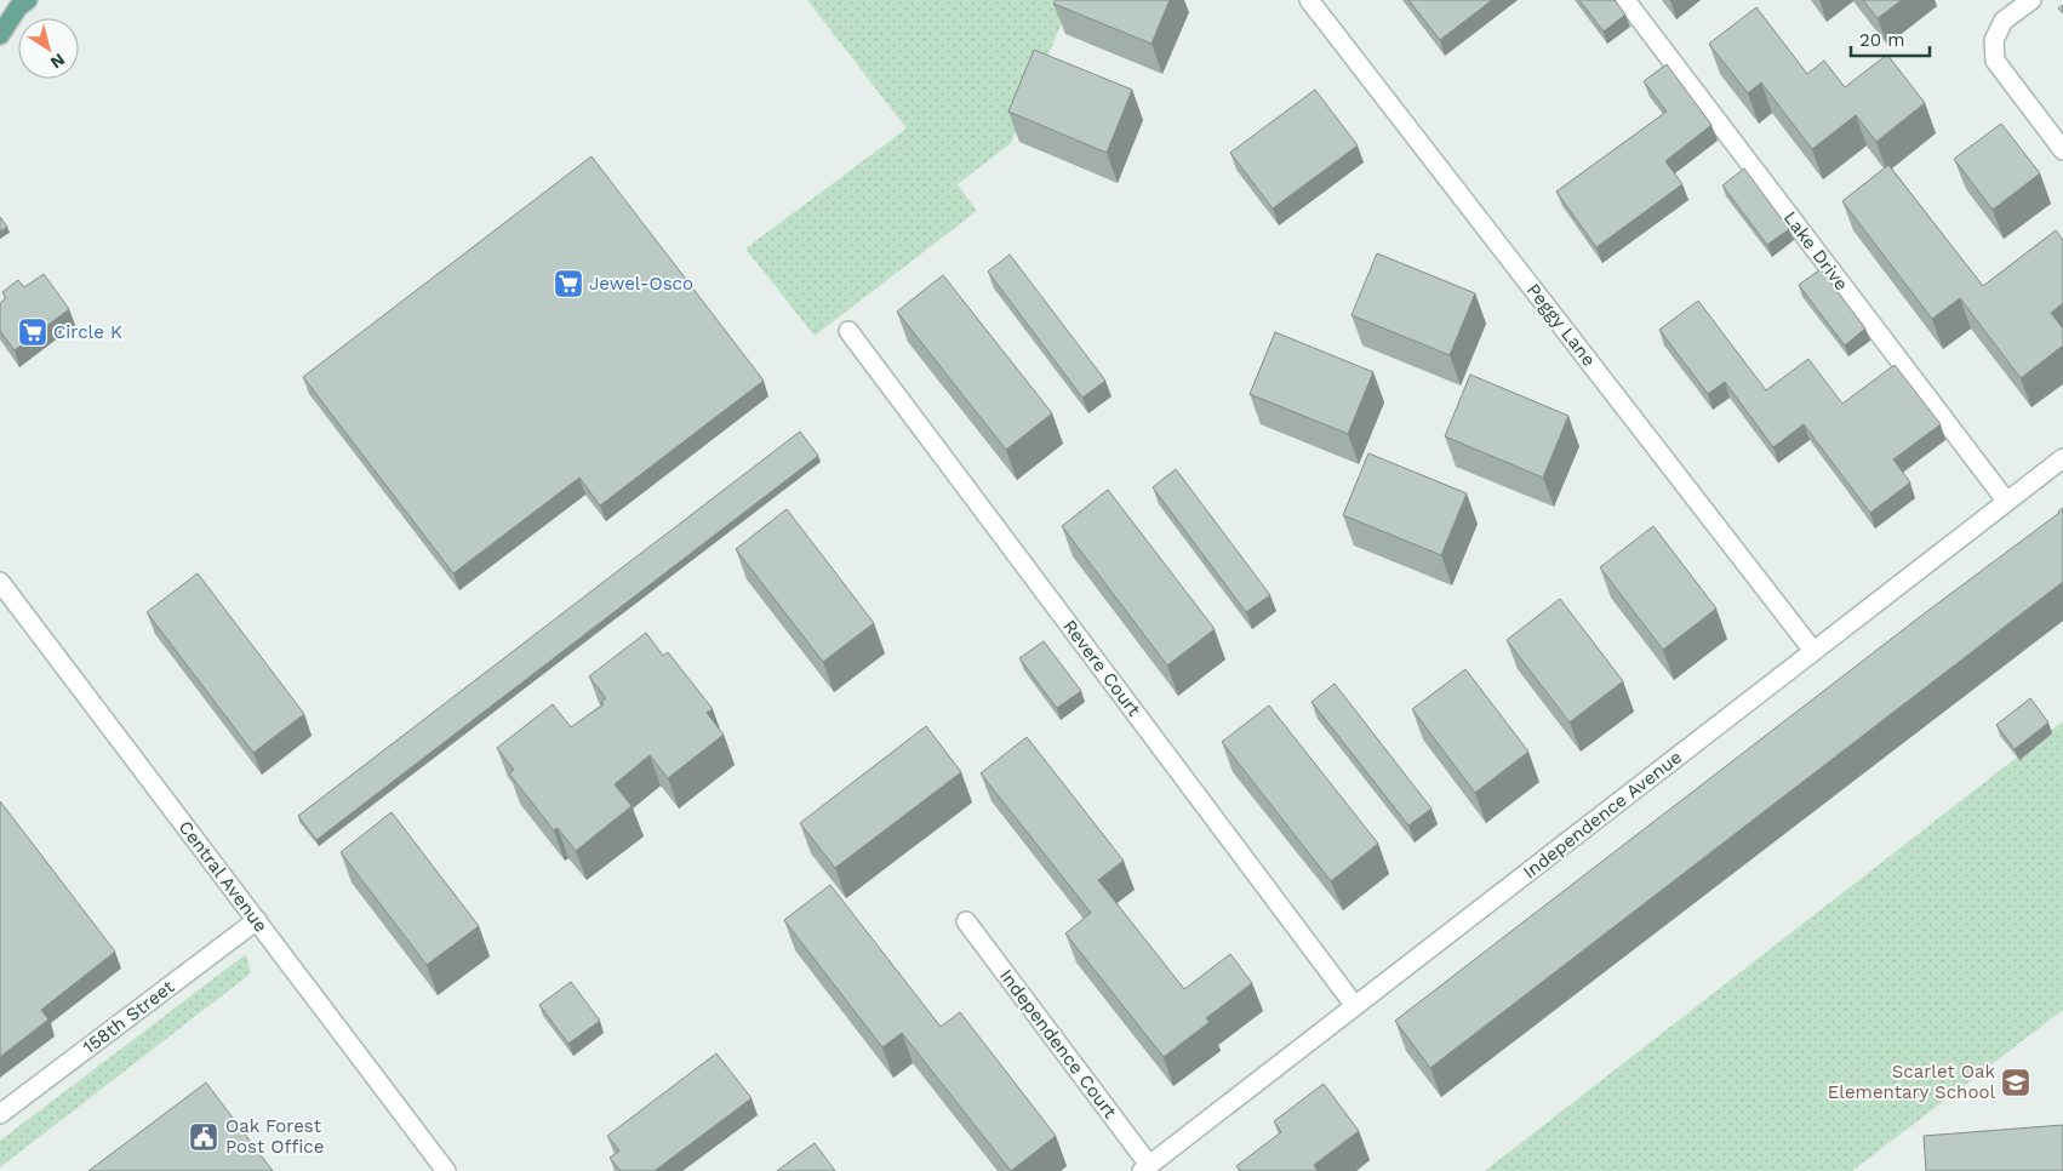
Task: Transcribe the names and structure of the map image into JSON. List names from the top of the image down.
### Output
{
  "streets": {
    "street": [
      "Lake Drive",
      "Peggy Lane",
      "Revere Court",
      "Independence Avenue",
      "Central Avenue",
      "158th Street",
      "Independence Court"
    ]
  },
  "crossings": [
    ["Lake Drive", "Independence Avenue"],
    ["Peggy Lane", "Independence Avenue"],
    ["Revere Court", "Independence Avenue"],
    ["Independence Avenue", "Independence Court"],
    ["Central Avenue", "158th Street"]
  ],
  "places": {
    "supermarket": ["Jewel-Osco", "Circle K"],
    "school or university": ["Scarlet Oak Elementary School"],
    "public building": ["Oak Forest Post Office"]
  },
  "scale_bar": "20 m",
  "north": "bottom right"
}
